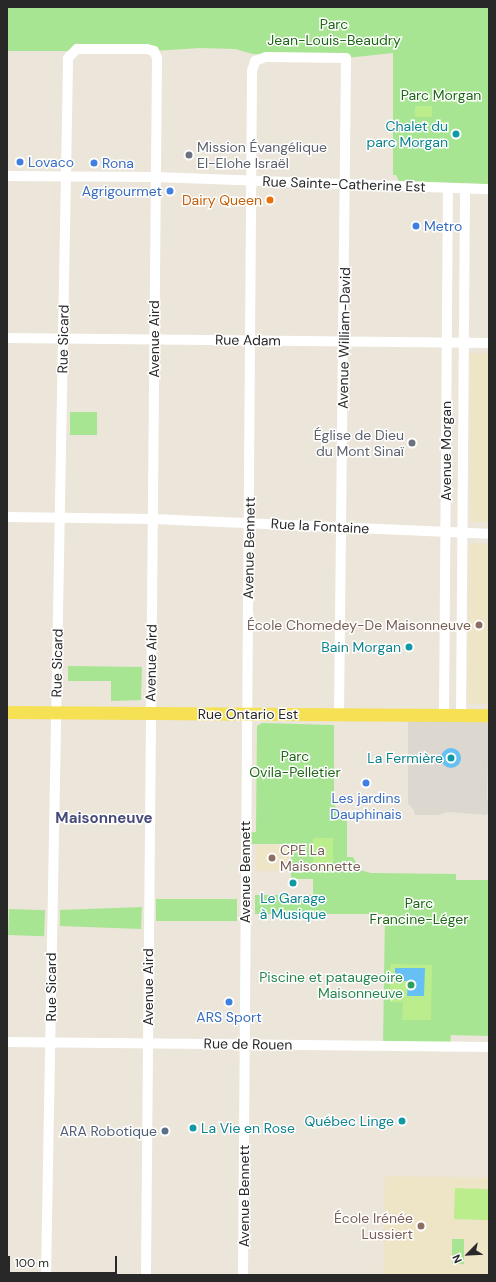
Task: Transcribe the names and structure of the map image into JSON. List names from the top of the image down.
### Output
{
  "streets": {
    "main road": ["Rue Ontario Est"],
    "street": [
      "Rue Sainte-Catherine Est",
      "Avenue William-David",
      "Rue Sicard",
      "Avenue Aird",
      "Rue Adam",
      "Avenue Morgan",
      "Rue la Fontaine",
      "Avenue Bennett",
      "Rue de Rouen"
    ]
  },
  "crossings": [
    ["Rue Sainte-Catherine Est", "Avenue William-David"],
    ["Rue Sainte-Catherine Est", "Rue Sicard"],
    ["Rue Sainte-Catherine Est", "Avenue Aird"],
    ["Rue Sainte-Catherine Est", "Avenue Morgan"],
    ["Rue Sainte-Catherine Est", "Avenue Bennett"],
    ["Avenue William-David", "Rue Adam"],
    ["Avenue William-David", "Rue la Fontaine"],
    ["Avenue William-David", "Avenue Bennett"],
    ["Avenue William-David", "Rue Ontario Est"],
    ["Rue Sicard", "Avenue Aird"],
    ["Rue Sicard", "Rue Adam"],
    ["Rue Sicard", "Rue la Fontaine"],
    ["Rue Sicard", "Rue Ontario Est"],
    ["Rue Sicard", "Rue de Rouen"],
    ["Avenue Aird", "Rue Adam"],
    ["Avenue Aird", "Rue la Fontaine"],
    ["Avenue Aird", "Rue Ontario Est"],
    ["Avenue Aird", "Rue de Rouen"],
    ["Rue Adam", "Avenue Morgan"],
    ["Rue Adam", "Avenue Bennett"],
    ["Avenue Morgan", "Rue la Fontaine"],
    ["Avenue Morgan", "Rue Ontario Est"],
    ["Rue la Fontaine", "Avenue Bennett"],
    ["Avenue Bennett", "Rue Ontario Est"],
    ["Avenue Bennett", "Rue de Rouen"]
  ],
  "districts": ["Maisonneuve"],
  "parks": [
    "Parc Jean-Louis-Beaudry",
    "Parc Morgan",
    "Parc Ovila-Pelletier",
    "Parc Francine-Léger"
  ],
  "places": [
    "Chalet du parc Morgan",
    "Mission Évangélique El-Elohe Israël",
    "Lovaco",
    "Rona",
    "Agrigourmet",
    "Dairy Queen",
    "Metro",
    "Église de Dieu du Mont Sinaï",
    "École Chomedey-De Maisonneuve",
    "Bain Morgan",
    "La Fermière",
    "Les jardins Dauphinais",
    "CPE La Maisonnette",
    "Le Garage à Musique",
    "Piscine et pataugeoire Maisonneuve",
    "ARS Sport",
    "Québec Linge",
    "La Vie en Rose",
    "ARA Robotique",
    "École Irénée Lussiert"
  ],
  "scale_bar": "100 m",
  "north": "bottom left"
}
